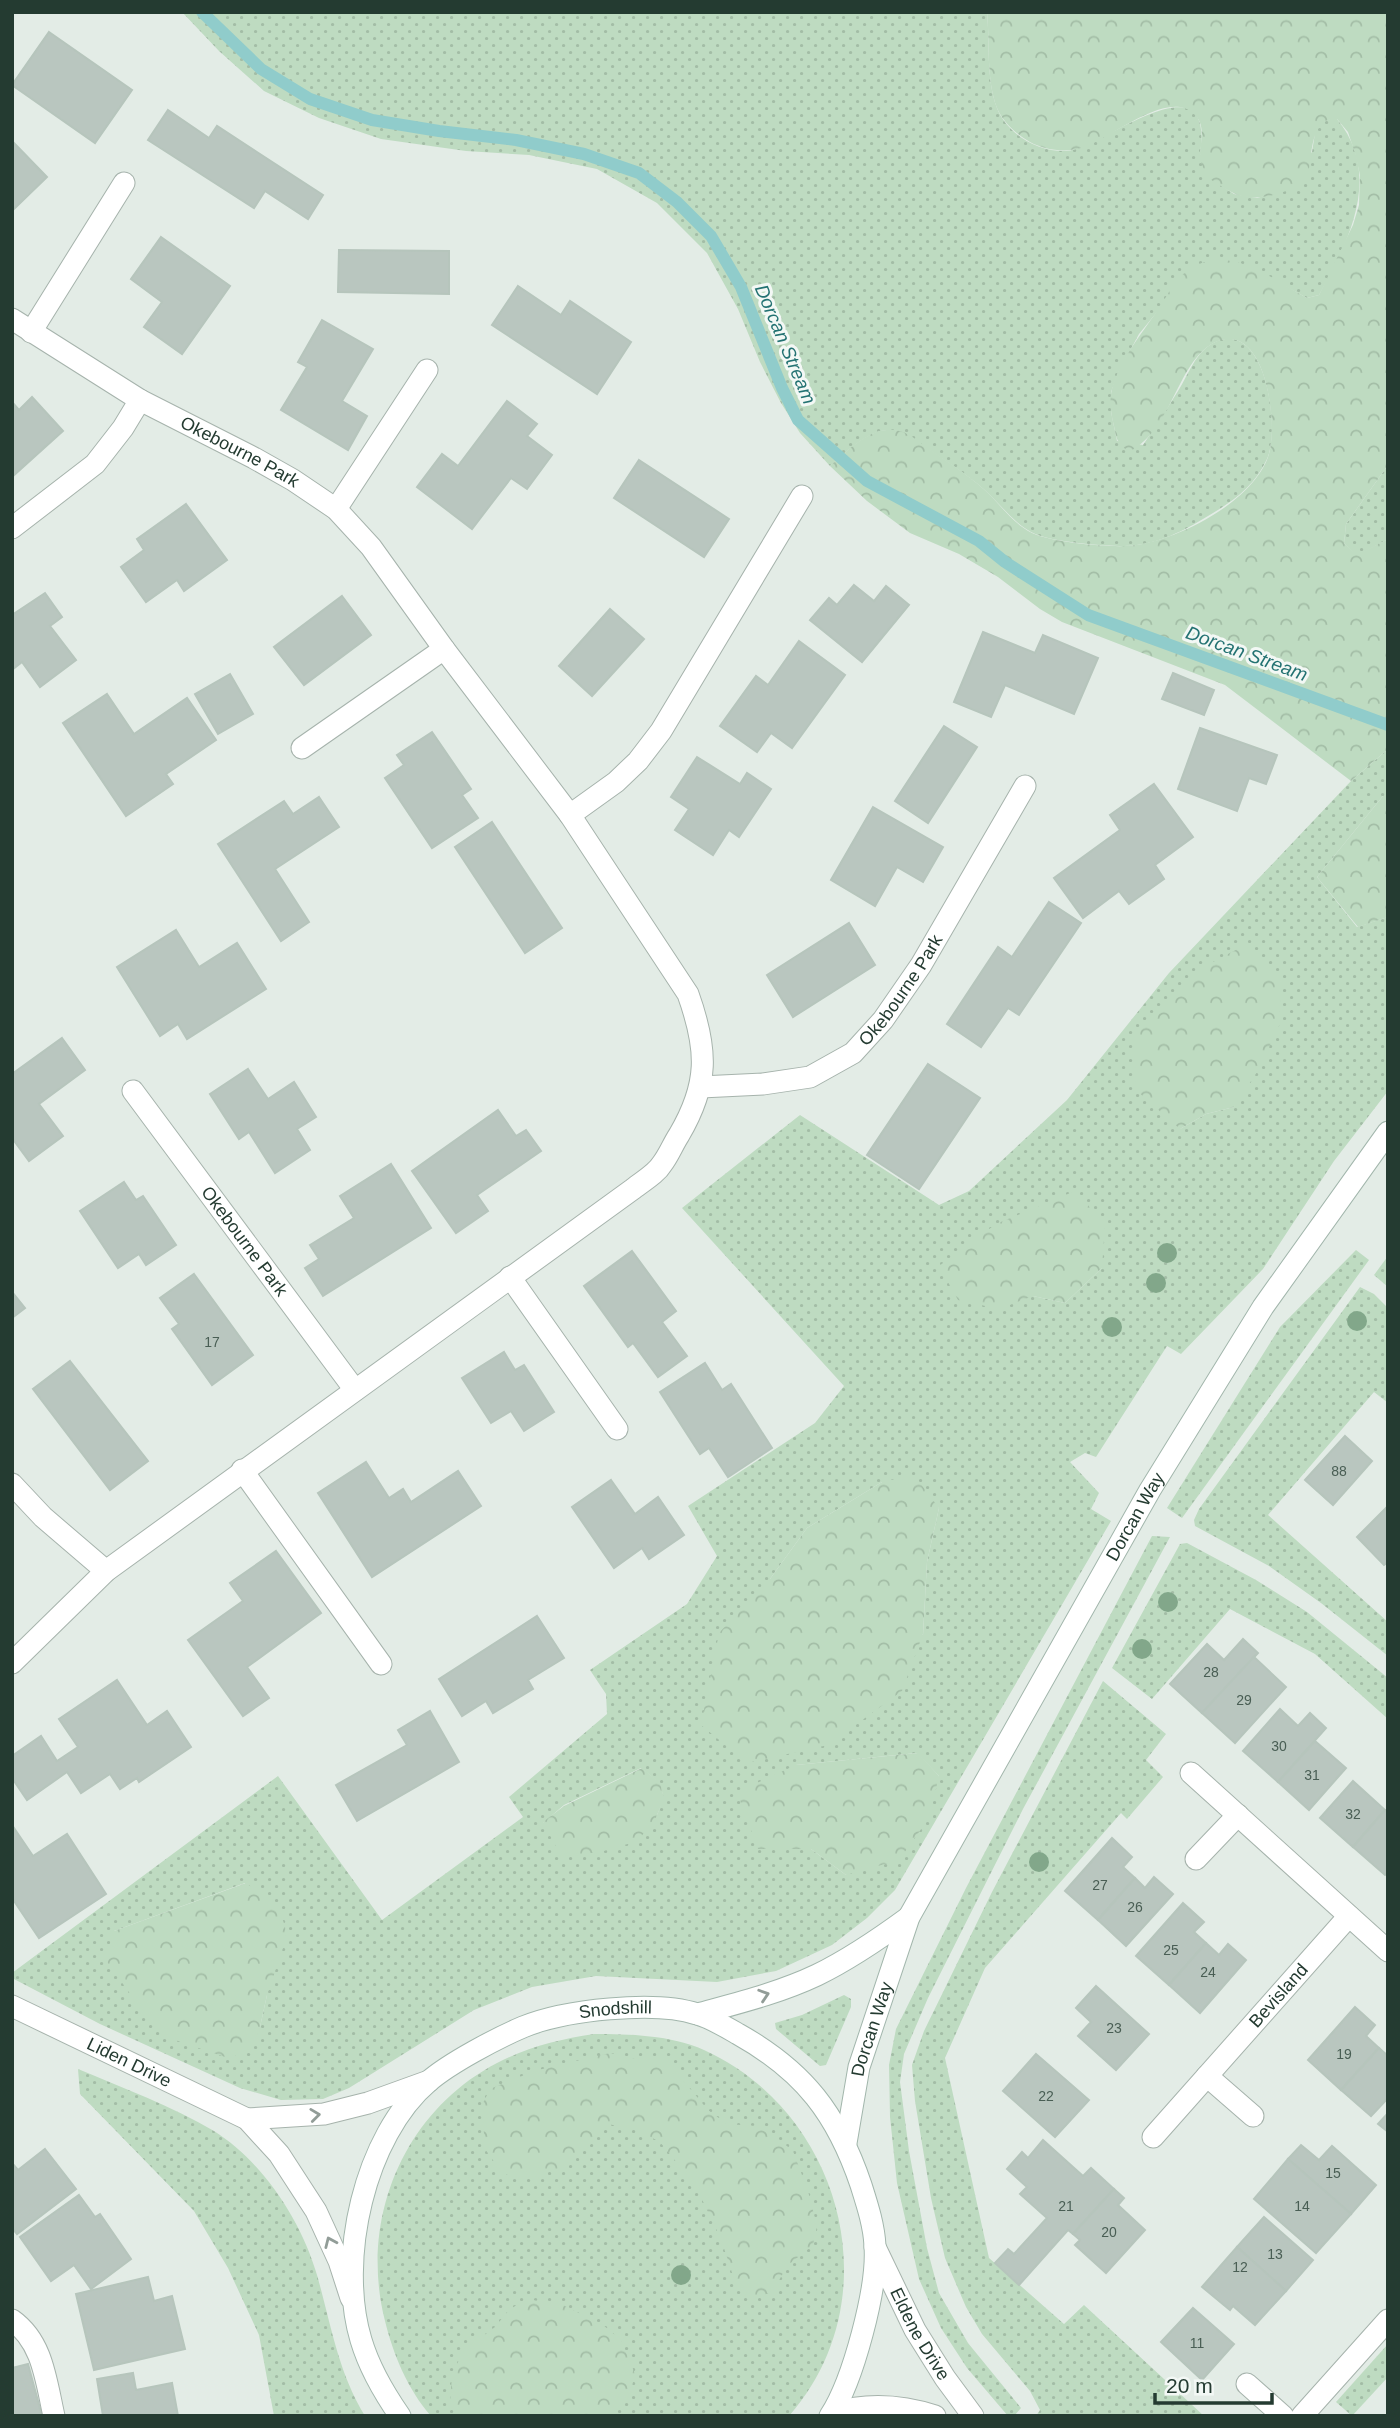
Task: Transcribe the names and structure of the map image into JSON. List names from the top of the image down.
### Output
{
  "streets": {
    "street": [
      "Okebourne Park",
      "Dorcan Way",
      "Bevisland",
      "Snodshill",
      "Liden Drive",
      "Eldene Drive"
    ]
  },
  "crossings": [
    ["Dorcan Way", "Snodshill"],
    ["Snodshill", "Liden Drive"],
    ["Snodshill", "Eldene Drive"]
  ],
  "water": ["Dorcan Stream"],
  "house_numbers": [
    "17",
    "88",
    "28",
    "29",
    "30",
    "31",
    "32",
    "27",
    "26",
    "25",
    "24",
    "23",
    "19",
    "22",
    "15",
    "21",
    "14",
    "20",
    "13",
    "12",
    "11"
  ],
  "scale_bar": "20 m"
}
